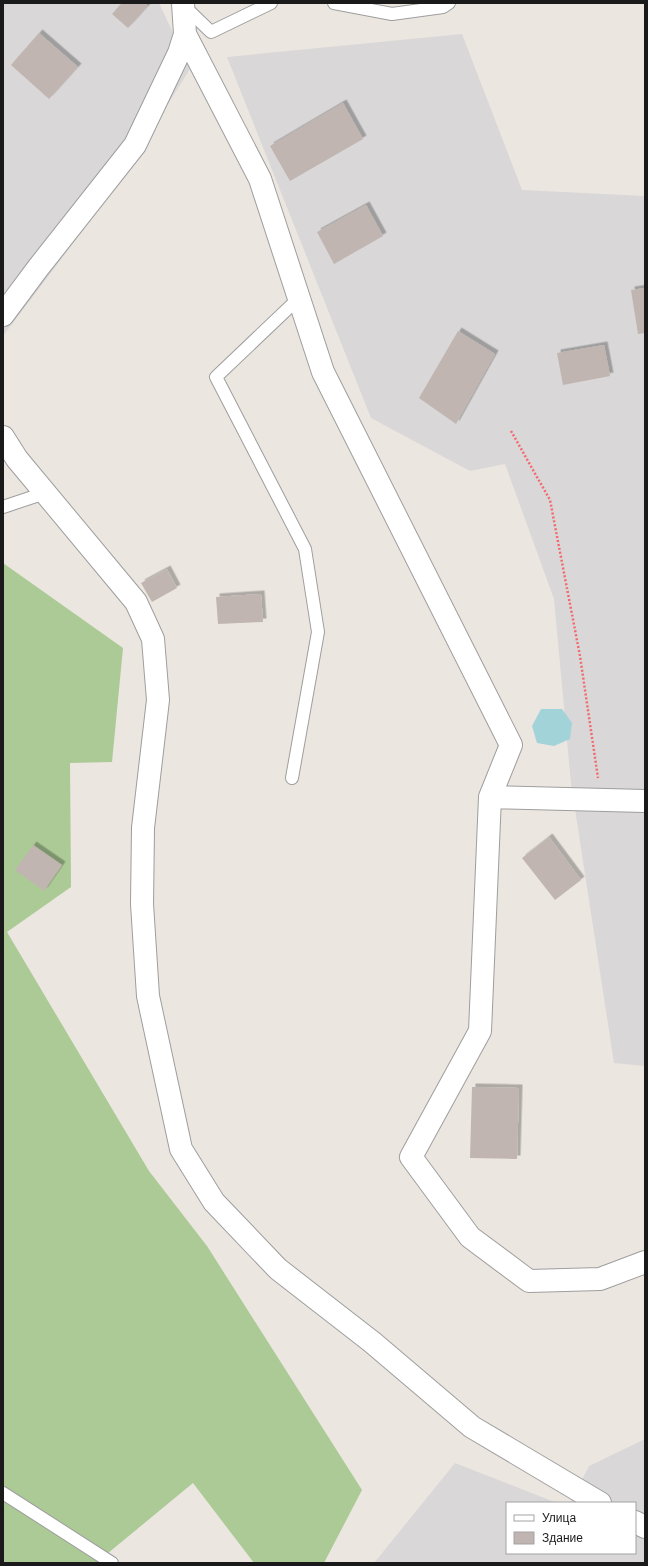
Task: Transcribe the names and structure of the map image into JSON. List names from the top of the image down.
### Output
{
  "legend": ["Улица", "Здание"]
}
